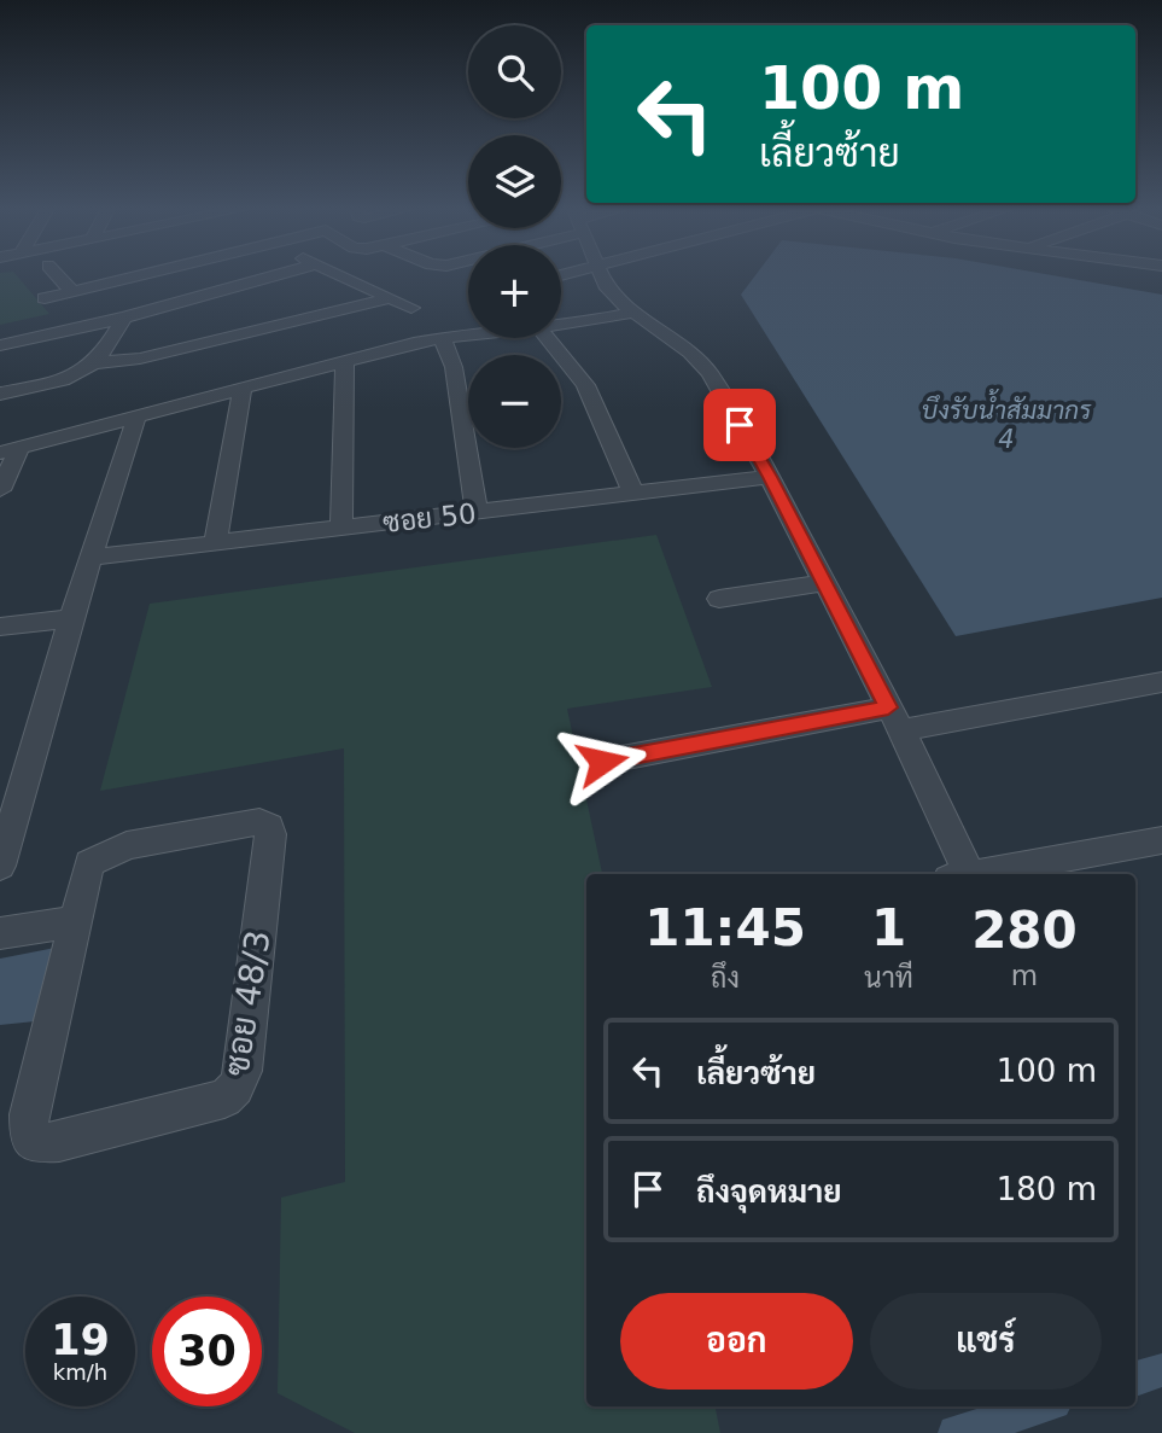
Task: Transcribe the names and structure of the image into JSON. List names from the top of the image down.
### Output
{
  "streets": {
    "street": ["ซอย 50", "ซอย 48/3"]
  },
  "water": ["บึงรับน้ำสัมมากร 4"],
  "page": {
    "map_buttons": ["+", "−"],
    "turn": ["100 m", "เลี้ยวซ้าย"],
    "eta": [
      "11:45",
      "ถึง",
      "1",
      "นาที",
      "280",
      "m"
    ],
    "list": [
      {
        "name": "เลี้ยวซ้าย",
        "value": "100 m"
      },
      {
        "name": "ถึงจุดหมาย",
        "value": "180 m"
      }
    ],
    "buttons": ["ออก", "แชร์"],
    "speed": "19 km/h",
    "limit": "30"
  }
}
